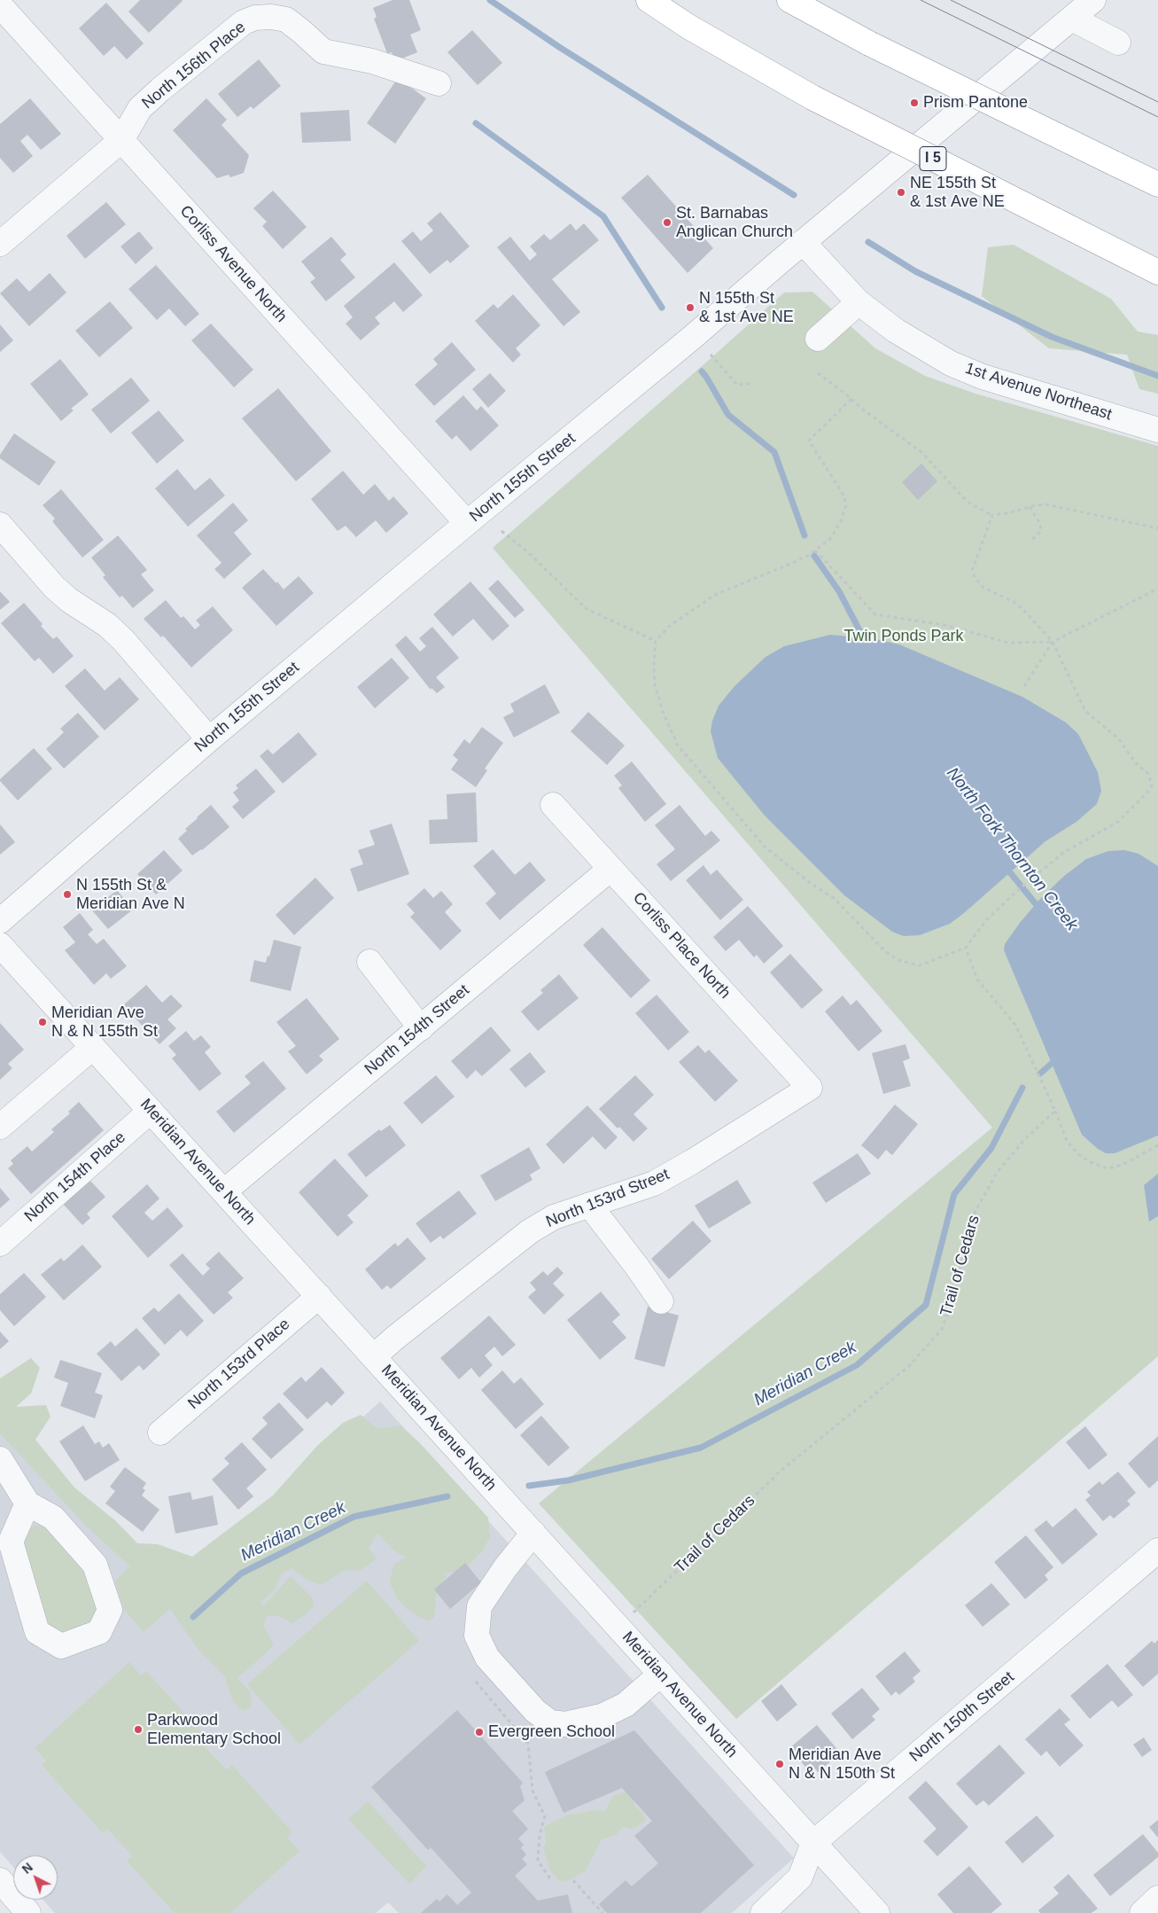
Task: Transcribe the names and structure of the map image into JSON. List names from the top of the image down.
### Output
{
  "streets": {
    "highway": ["I 5"],
    "street": [
      "North 156th Place",
      "Corliss Avenue North",
      "1st Avenue Northeast",
      "North 155th Street",
      "Corliss Place North",
      "North 154th Street",
      "Meridian Avenue North",
      "North 154th Place",
      "North 153rd Street",
      "North 153rd Place",
      "North 150th Street"
    ],
    "path": ["Trail of Cedars"]
  },
  "crossings": [
    ["North 156th Place", "Corliss Avenue North"],
    ["Corliss Avenue North", "North 155th Street"],
    ["1st Avenue Northeast", "North 155th Street"],
    ["Corliss Place North", "North 154th Street"],
    ["Corliss Place North", "North 153rd Street"],
    ["North 154th Street", "Meridian Avenue North"],
    ["Meridian Avenue North", "North 154th Place"],
    ["Meridian Avenue North", "North 153rd Street"],
    ["Meridian Avenue North", "Trail of Cedars"],
    ["Meridian Avenue North", "North 153rd Place"],
    ["Meridian Avenue North", "North 150th Street"]
  ],
  "water": ["North Fork Thornton Creek", "Meridian Creek"],
  "parks": ["Twin Ponds Park"],
  "places": [
    "Prism Pantone",
    "NE 155th St & 1st Ave NE",
    "St. Barnabas Anglican Church",
    "N 155th St & 1st Ave NE",
    "N 155th St & Meridian Ave N",
    "Meridian Ave N & N 155th St",
    "Parkwood Elementary School",
    "Evergreen School",
    "Meridian Ave N & N 150th St"
  ],
  "north": "top left"
}
